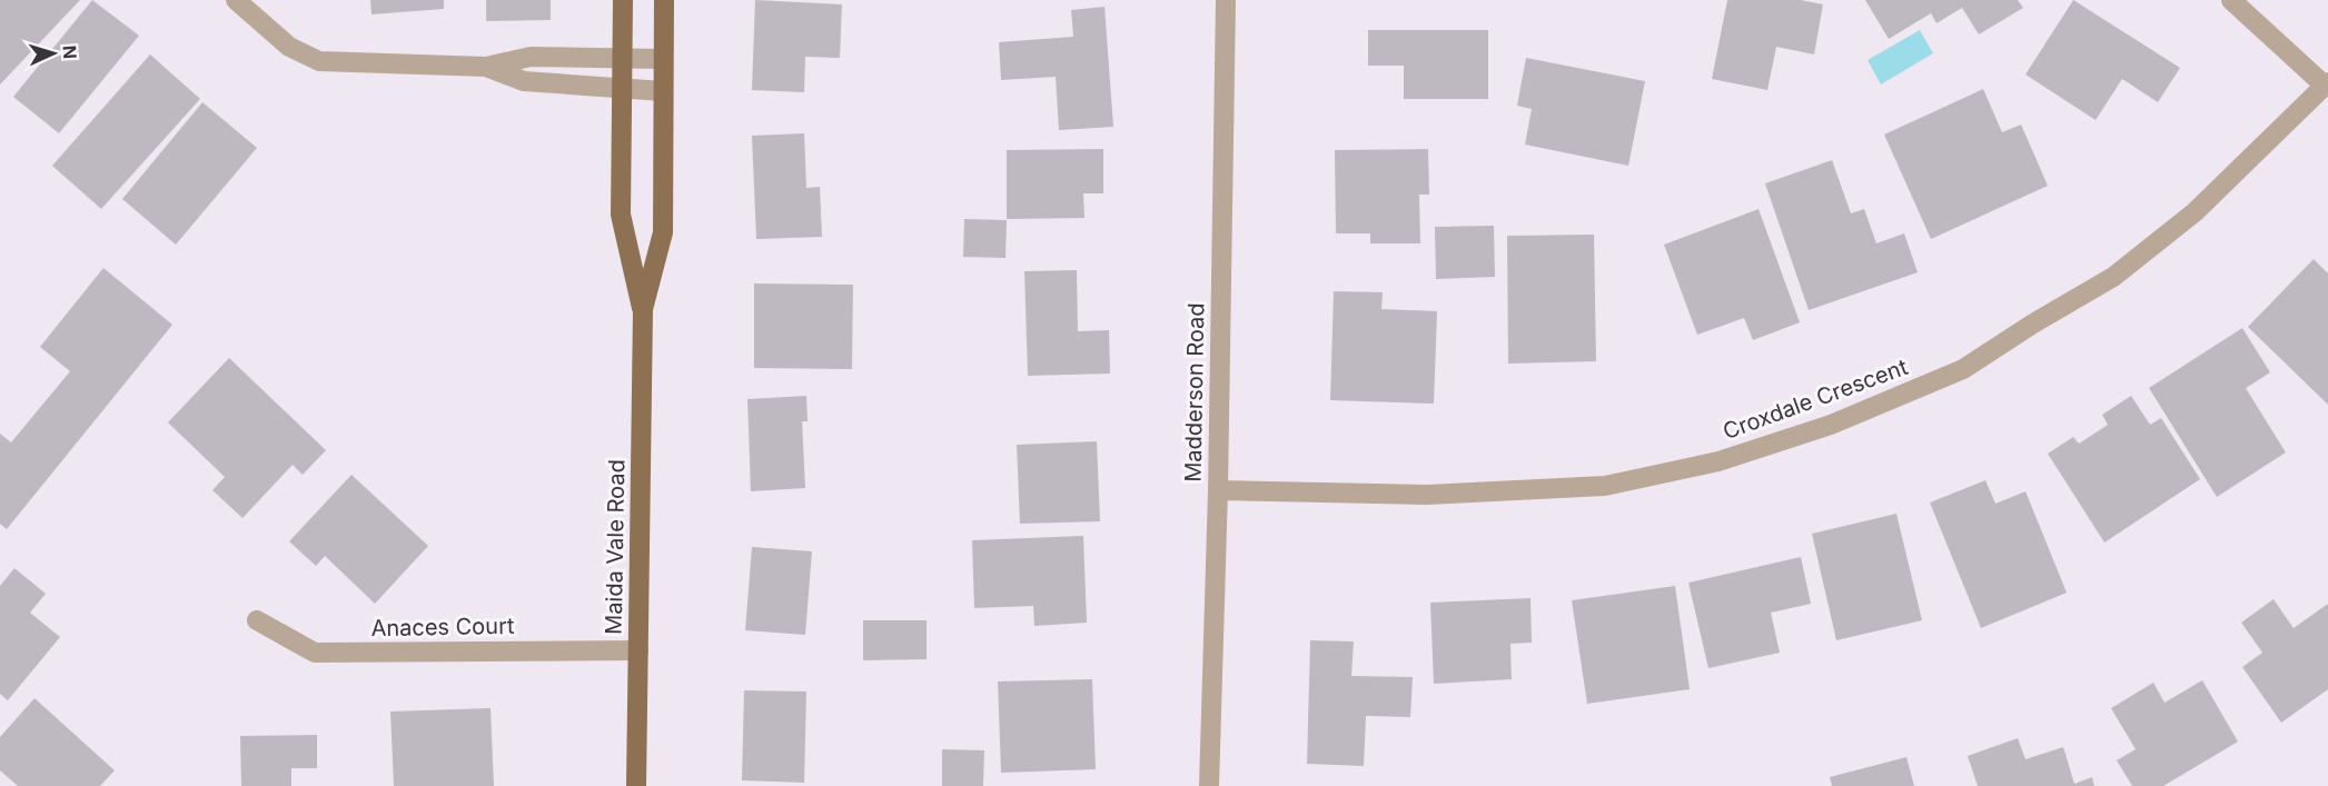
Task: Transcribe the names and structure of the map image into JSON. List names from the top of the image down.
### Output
{
  "streets": {
    "main road": ["Maida Vale Road"],
    "street": ["Madderson Road", "Croxdale Crescent", "Anaces Court"]
  },
  "crossings": [
    ["Madderson Road", "Croxdale Crescent"],
    ["Maida Vale Road", "Anaces Court"]
  ],
  "north": "right"
}
